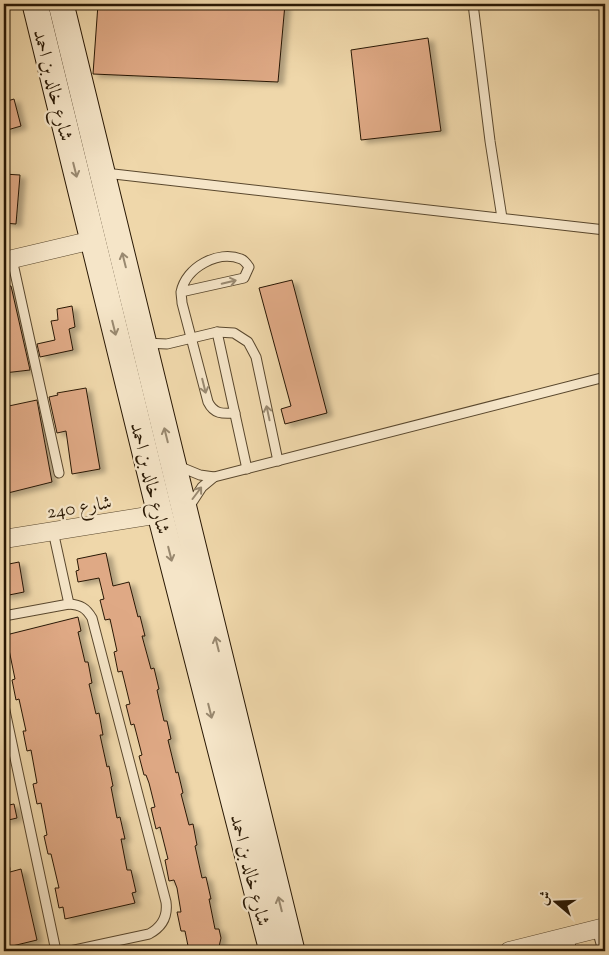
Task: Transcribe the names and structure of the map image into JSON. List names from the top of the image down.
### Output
{
  "streets": {
    "main road": ["شارع خالد بن احمد"],
    "street": ["شارع 240"]
  },
  "crossings": [
    ["شارع خالد بن احمد", "شارع 240"]
  ],
  "north": "left"
}
